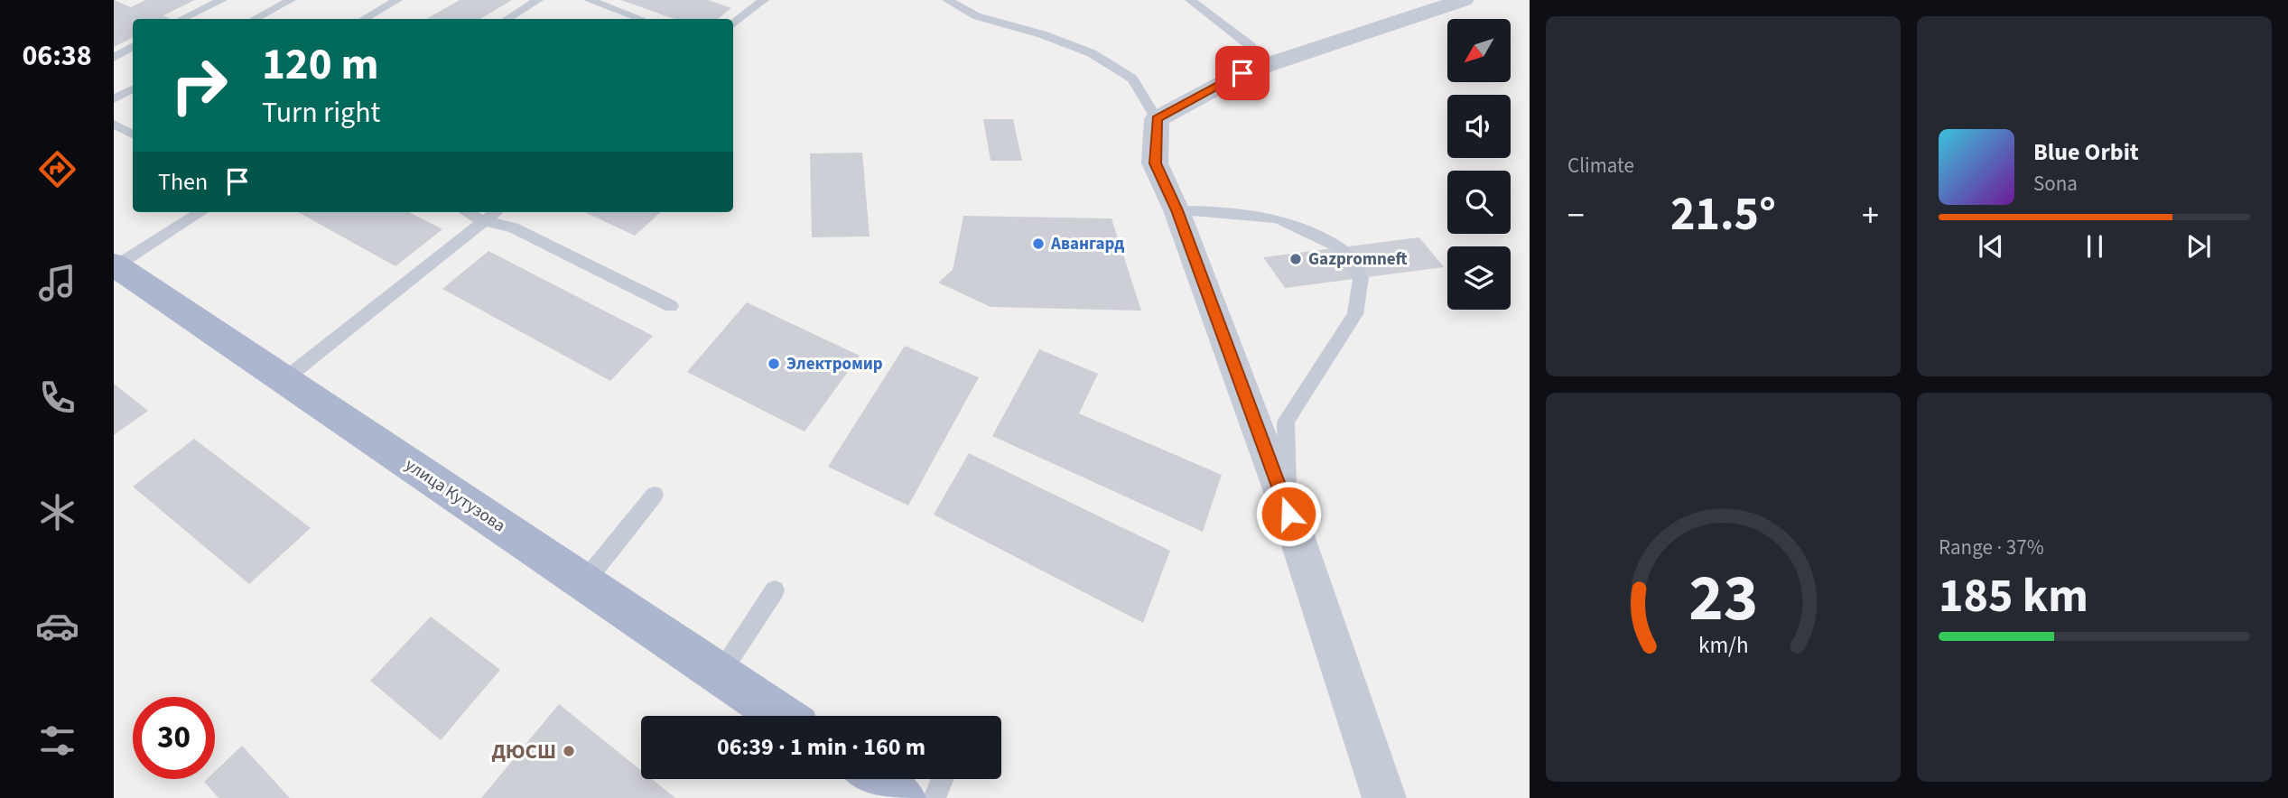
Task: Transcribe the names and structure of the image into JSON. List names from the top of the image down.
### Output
{
  "streets": {
    "main road": ["улица Кутузова"]
  },
  "places": [
    "Авангард",
    "Gazpromneft",
    "Электромир",
    "ДЮСШ"
  ],
  "north": "bottom left",
  "page": {
    "tabs": "06:38",
    "tile": [
      "Climate",
      ["Range · 37%", "185 km"]
    ],
    "turn": ["120 m", "Turn right"],
    "song": ["Blue Orbit", "Sona"],
    "then": "Then",
    "heat": ["−", "21.5°", "+"],
    "limit": "30",
    "trip": "06:39 · 1 min · 160 m",
    "gauge": ["23", "km/h"]
  }
}
